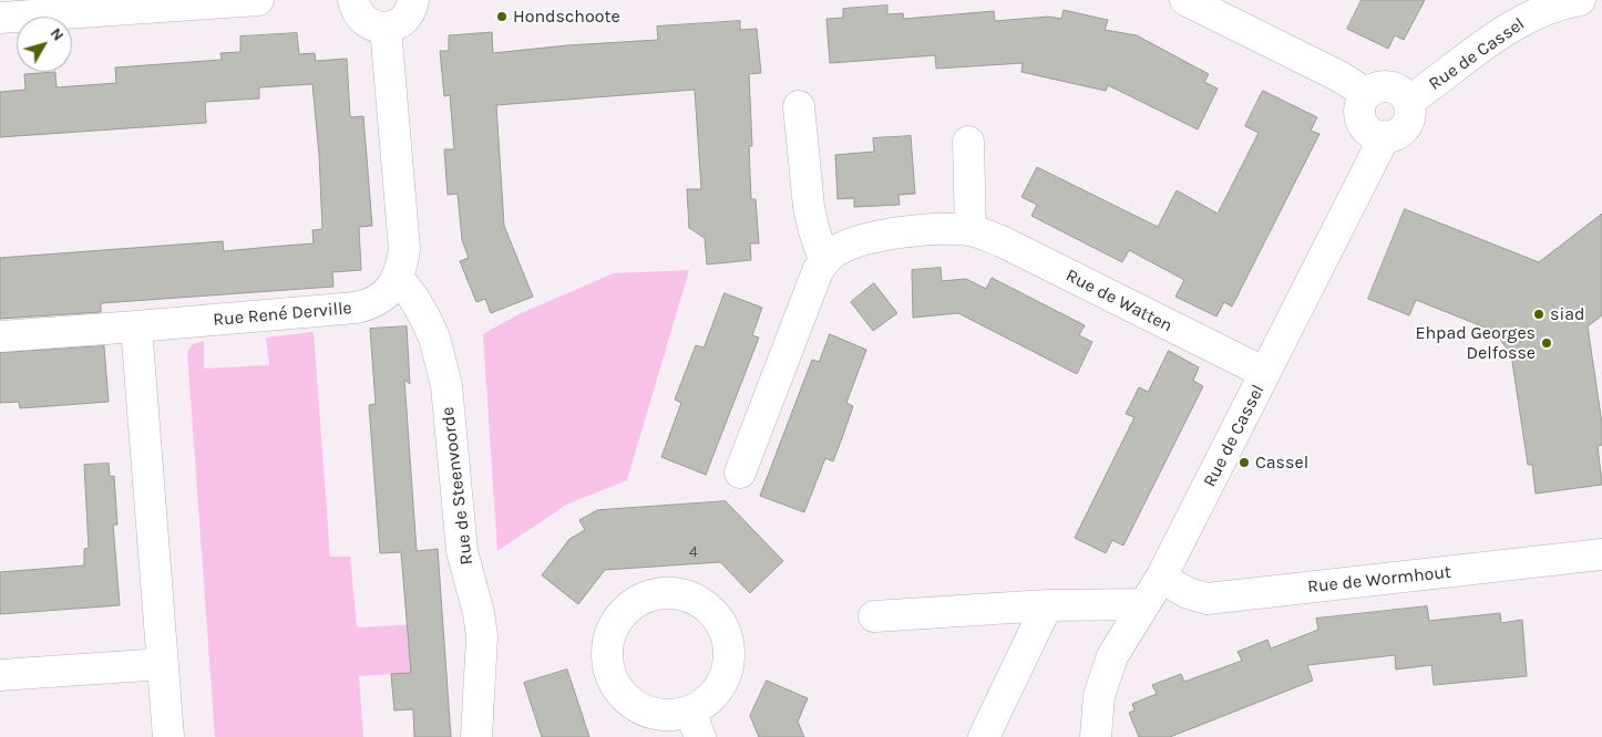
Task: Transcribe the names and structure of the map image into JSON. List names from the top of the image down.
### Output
{
  "streets": {
    "street": [
      "Rue de Cassel",
      "Rue de Watten",
      "Rue René Derville",
      "Rue de Steenvoorde",
      "Rue de Wormhout"
    ]
  },
  "crossings": [
    ["Rue de Cassel", "Rue de Watten"],
    ["Rue de Cassel", "Rue de Wormhout"],
    ["Rue René Derville", "Rue de Steenvoorde"]
  ],
  "places": [
    "Hondschoote",
    "siad",
    "Ehpad Georges Delfosse",
    "Cassel"
  ],
  "house_numbers": ["4"],
  "north": "top right"
}
